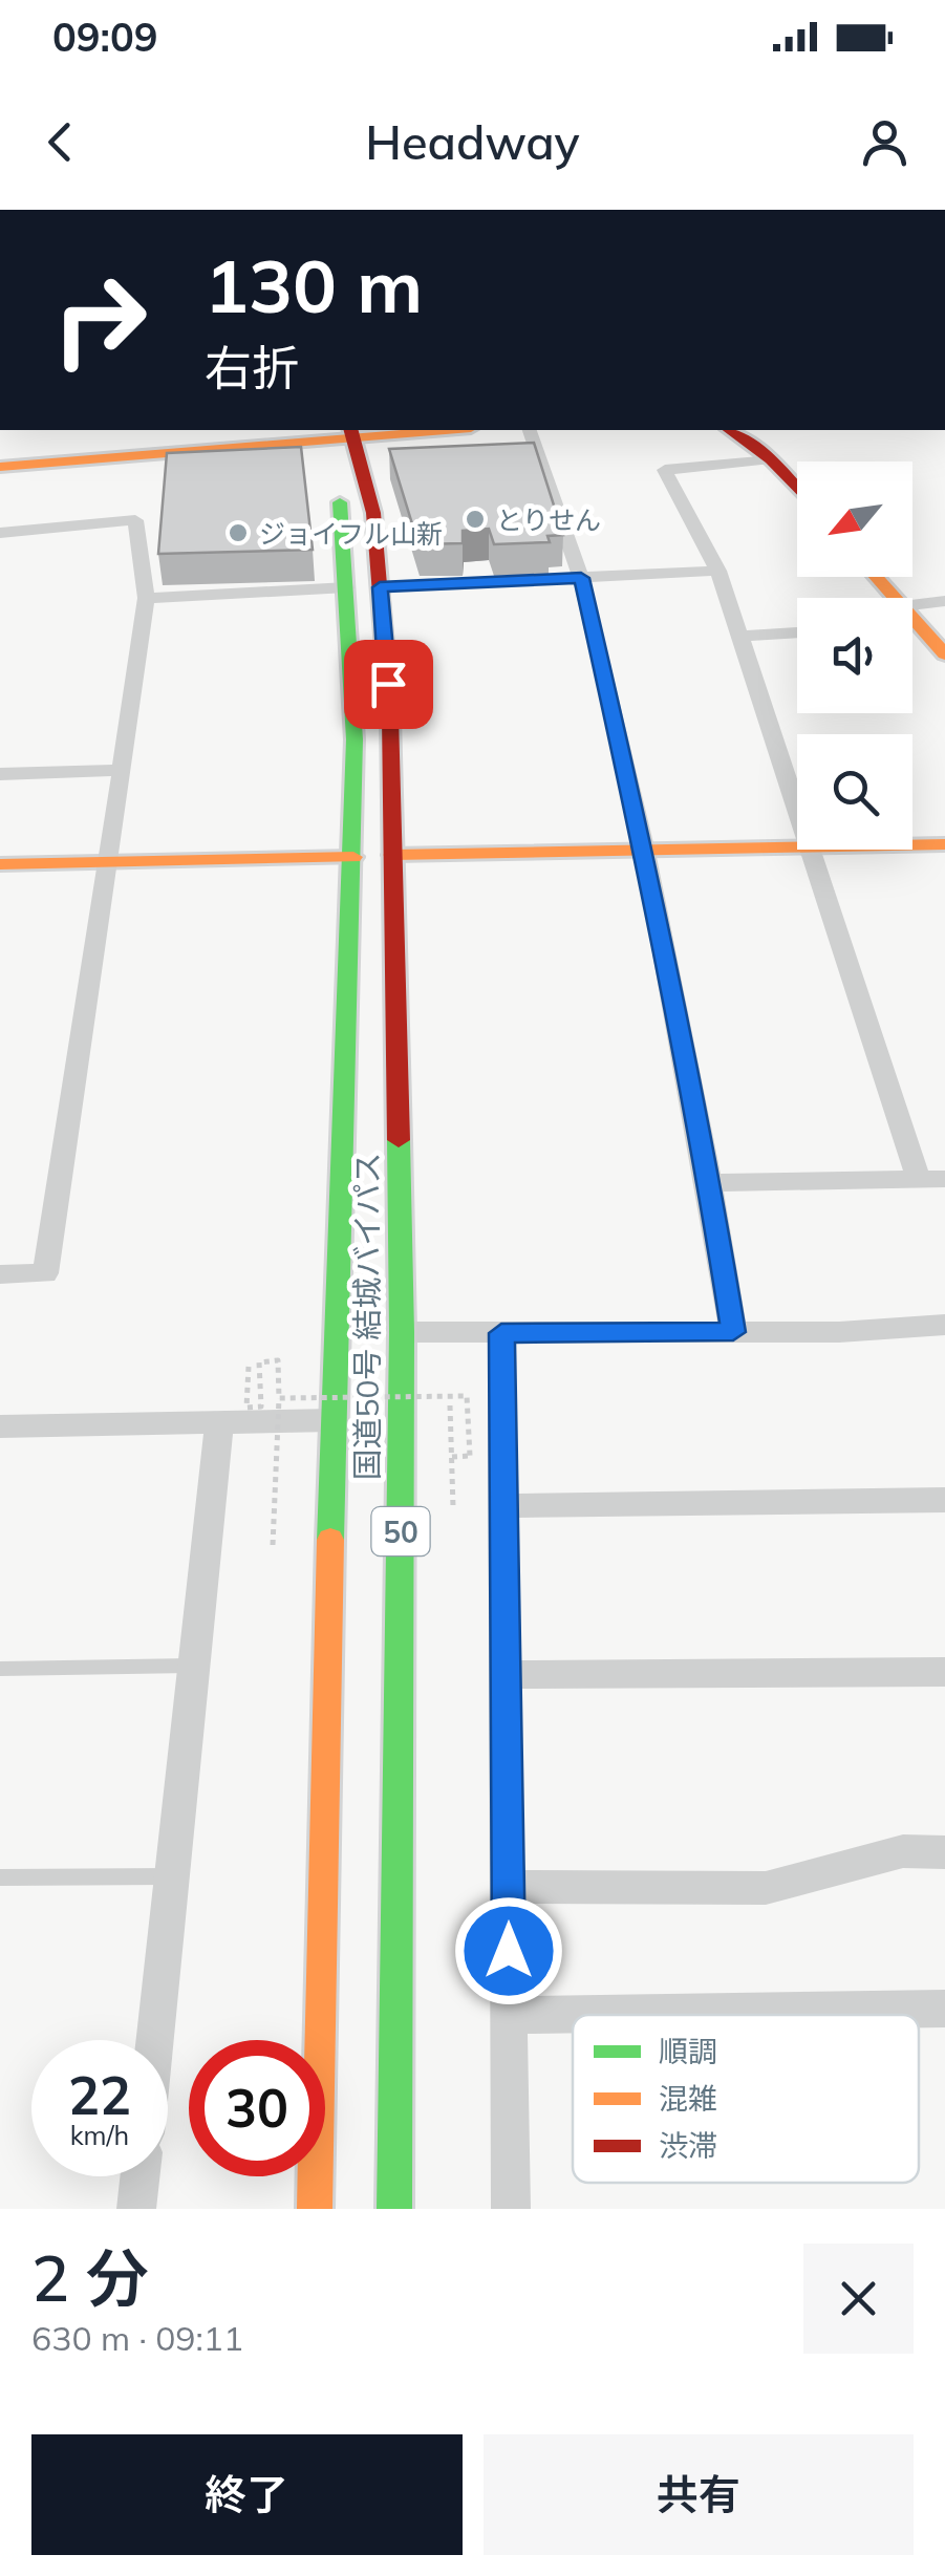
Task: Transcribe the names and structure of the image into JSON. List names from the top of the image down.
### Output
{
  "streets": {
    "main road": ["国道50号 結城バイパス", "50"]
  },
  "places": ["とりせん", "ジョイフル山新"],
  "legend": ["順調", "混雑", "渋滞"],
  "north": "bottom left",
  "page": {
    "status": "09:09",
    "header": "Headway",
    "turn": ["130 m", "右折"],
    "speed": "22 km/h",
    "limit": "30",
    "heading": ["2 分", "630 m · 09:11"],
    "buttons": ["終了", "共有"]
  }
}
